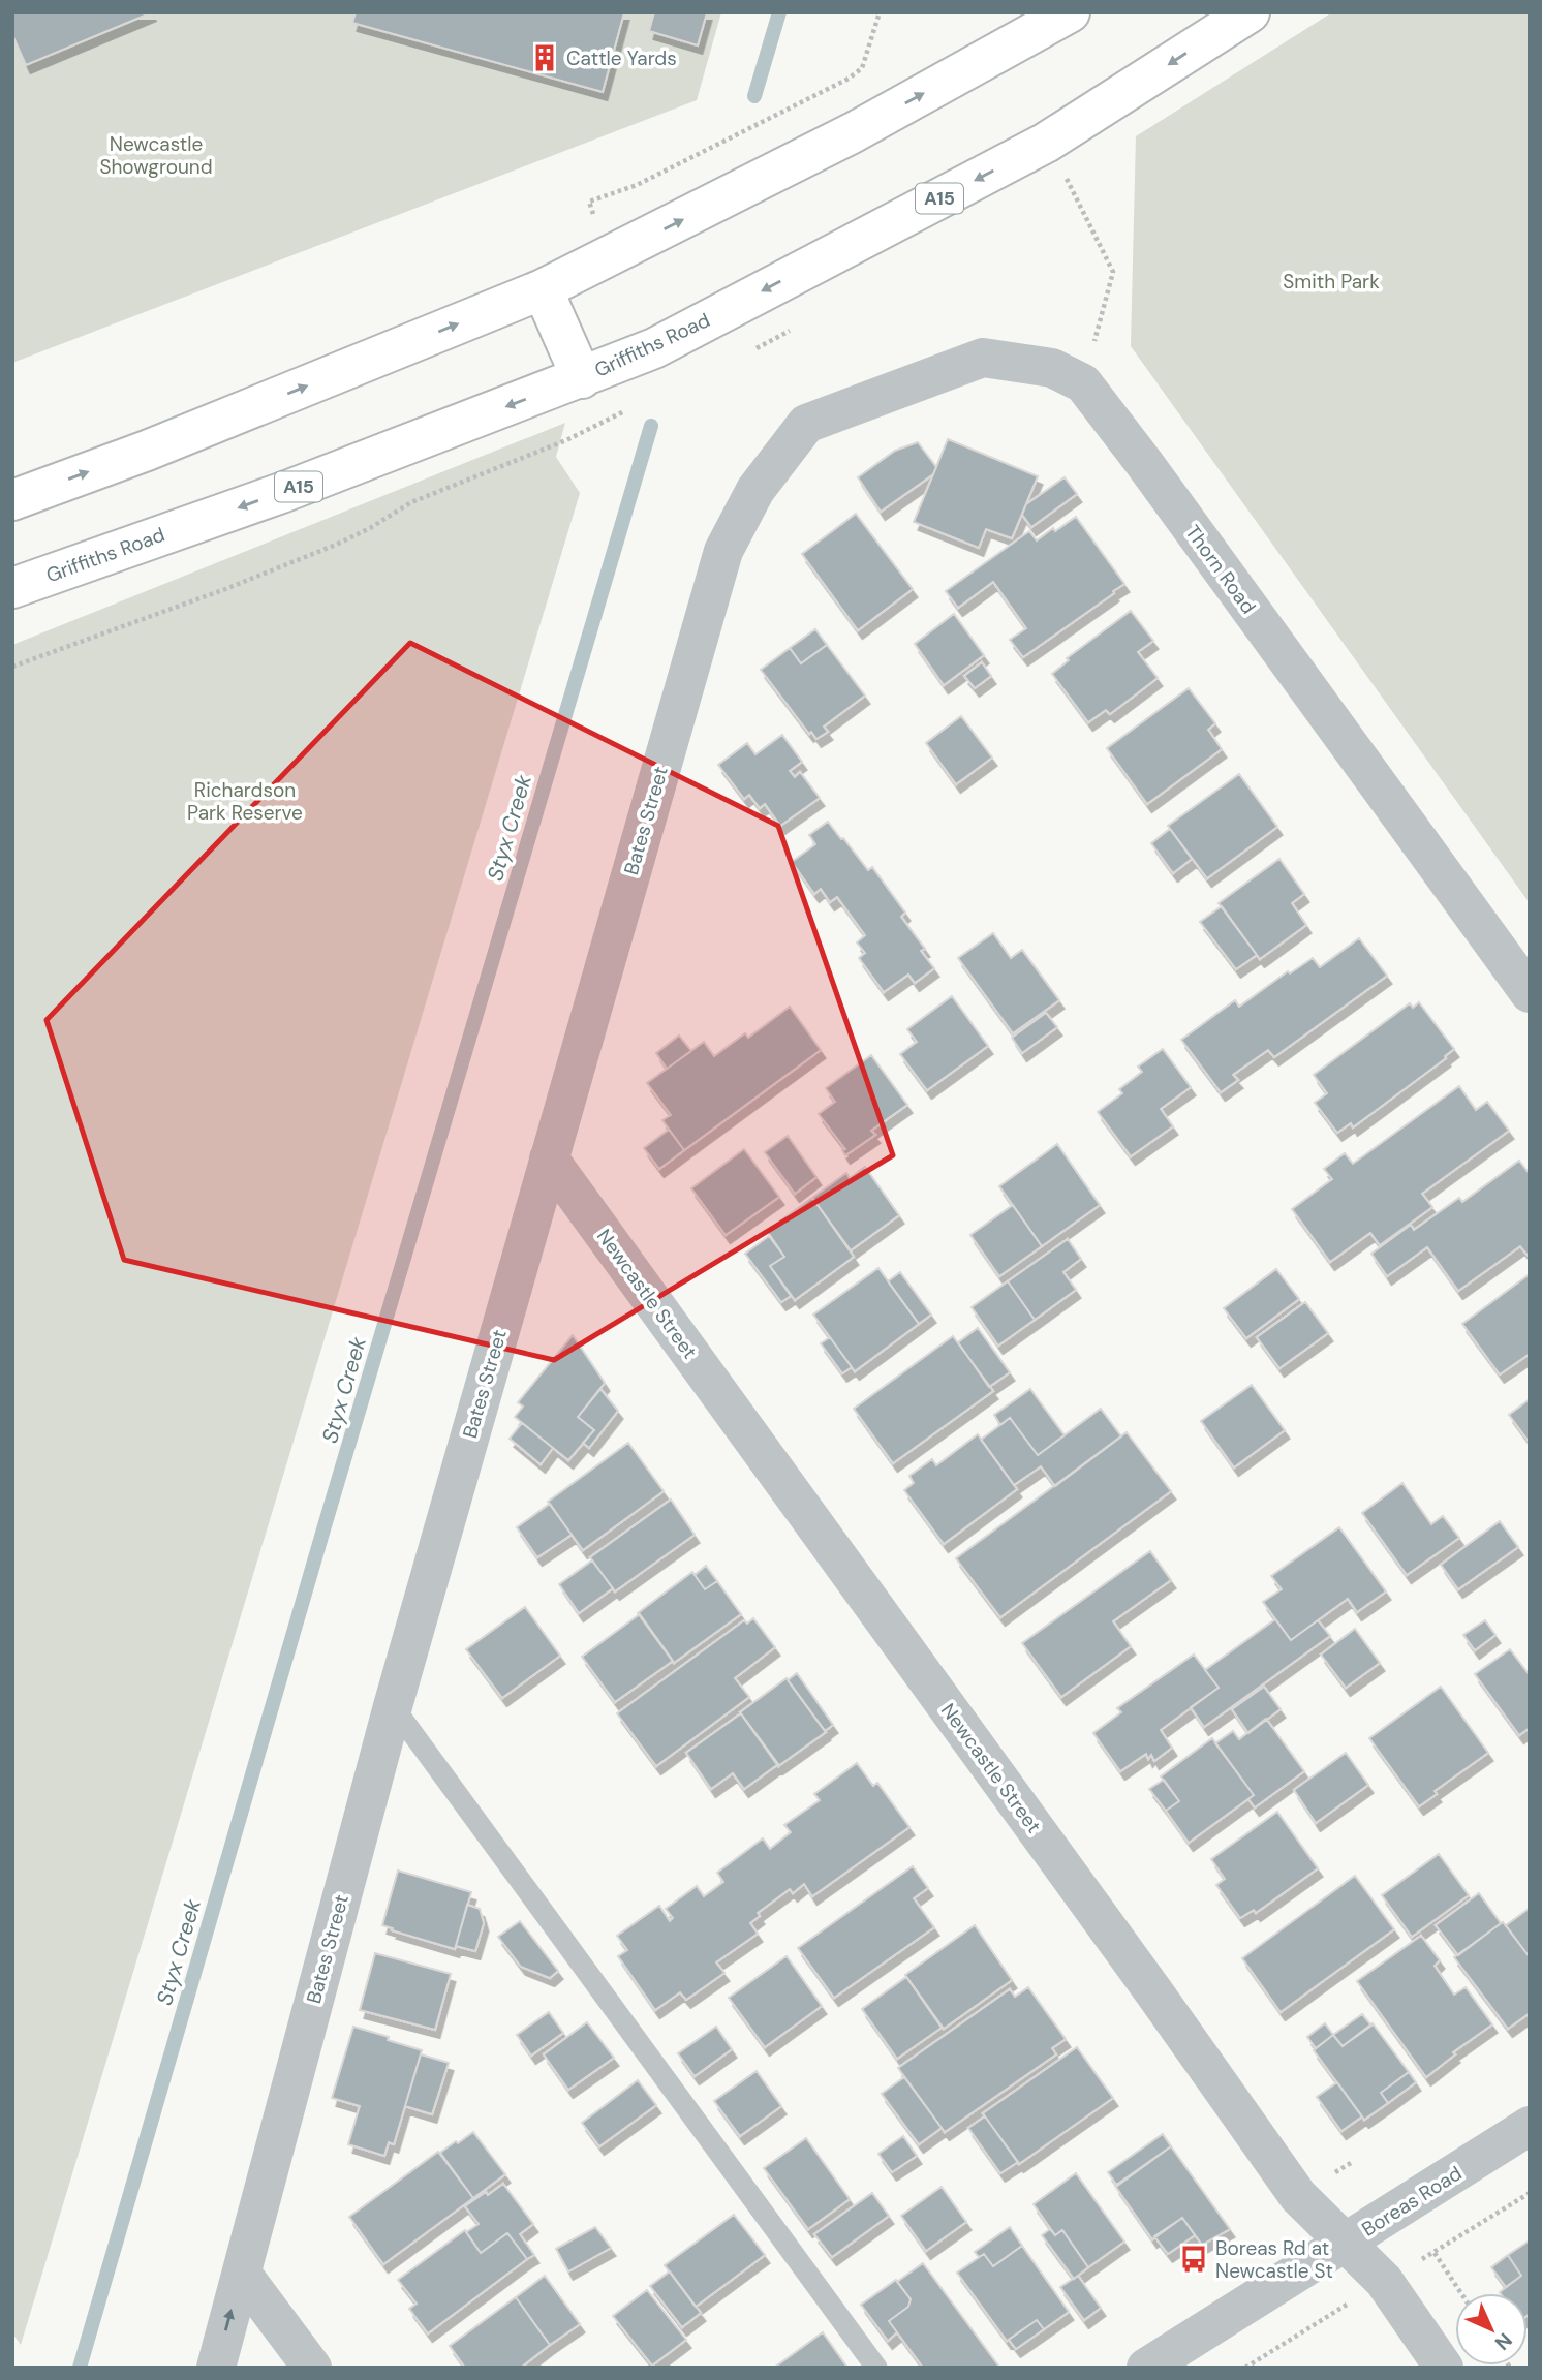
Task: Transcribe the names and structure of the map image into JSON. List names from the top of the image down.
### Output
{
  "streets": {
    "highway": ["A15", "Griffiths Road"],
    "street": [
      "Thorn Road",
      "Bates Street",
      "Newcastle Street",
      "Boreas Road"
    ]
  },
  "crossings": [
    ["Thorn Road", "Bates Street"],
    ["Bates Street", "Newcastle Street"],
    ["Newcastle Street", "Boreas Road"]
  ],
  "water": ["Styx Creek"],
  "parks": ["Newcastle Showground", "Smith Park", "Richardson Park Reserve"],
  "places": {
    "building": ["Cattle Yards"],
    "bus stop": ["Boreas Rd at Newcastle St"]
  },
  "north": "bottom right"
}
